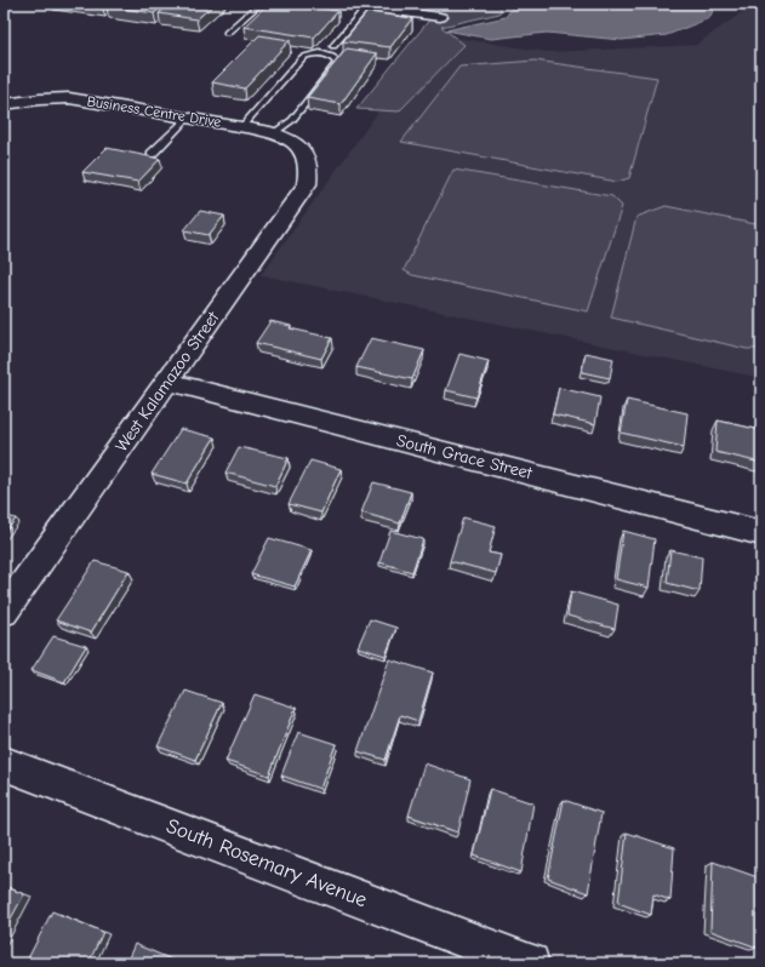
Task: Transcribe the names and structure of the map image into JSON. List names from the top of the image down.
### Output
{
  "streets": {
    "street": [
      "Business Centre Drive",
      "West Kalamazoo Street",
      "South Grace Street",
      "South Rosemary Avenue"
    ]
  },
  "crossings": [
    ["Business Centre Drive", "West Kalamazoo Street"],
    ["West Kalamazoo Street", "South Grace Street"]
  ]
}
